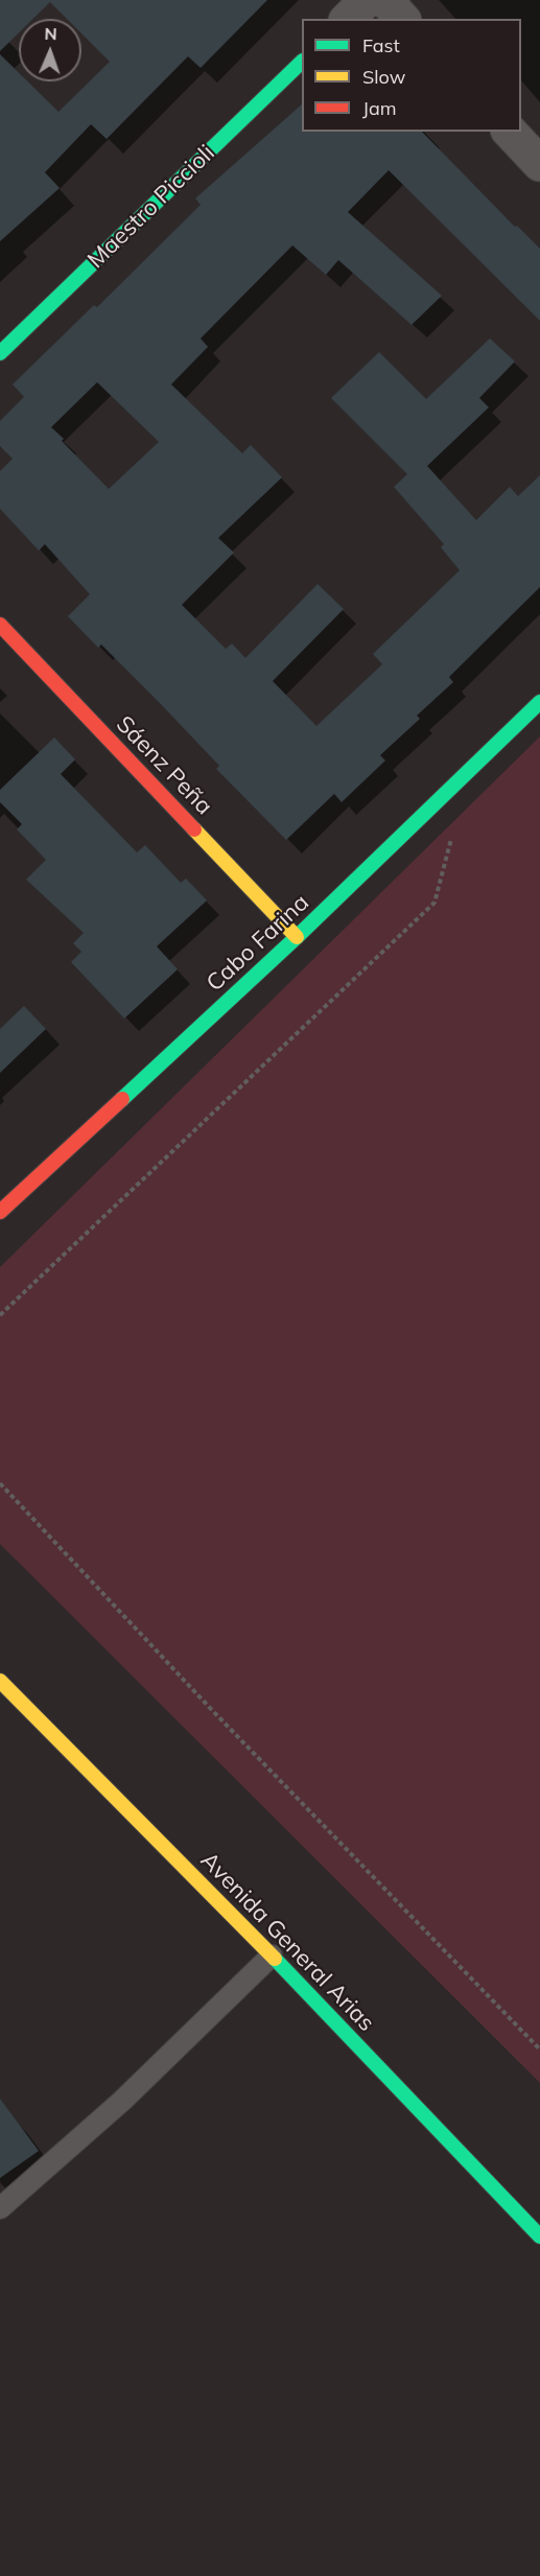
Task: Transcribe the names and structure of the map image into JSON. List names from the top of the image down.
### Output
{
  "streets": {
    "street": [
      "Maestro Piccioli",
      "Sáenz Peña",
      "Cabo Farina",
      "Avenida General Arias"
    ]
  },
  "crossings": [
    ["Sáenz Peña", "Cabo Farina"]
  ],
  "legend": ["Fast", "Slow", "Jam"],
  "north": "top"
}
